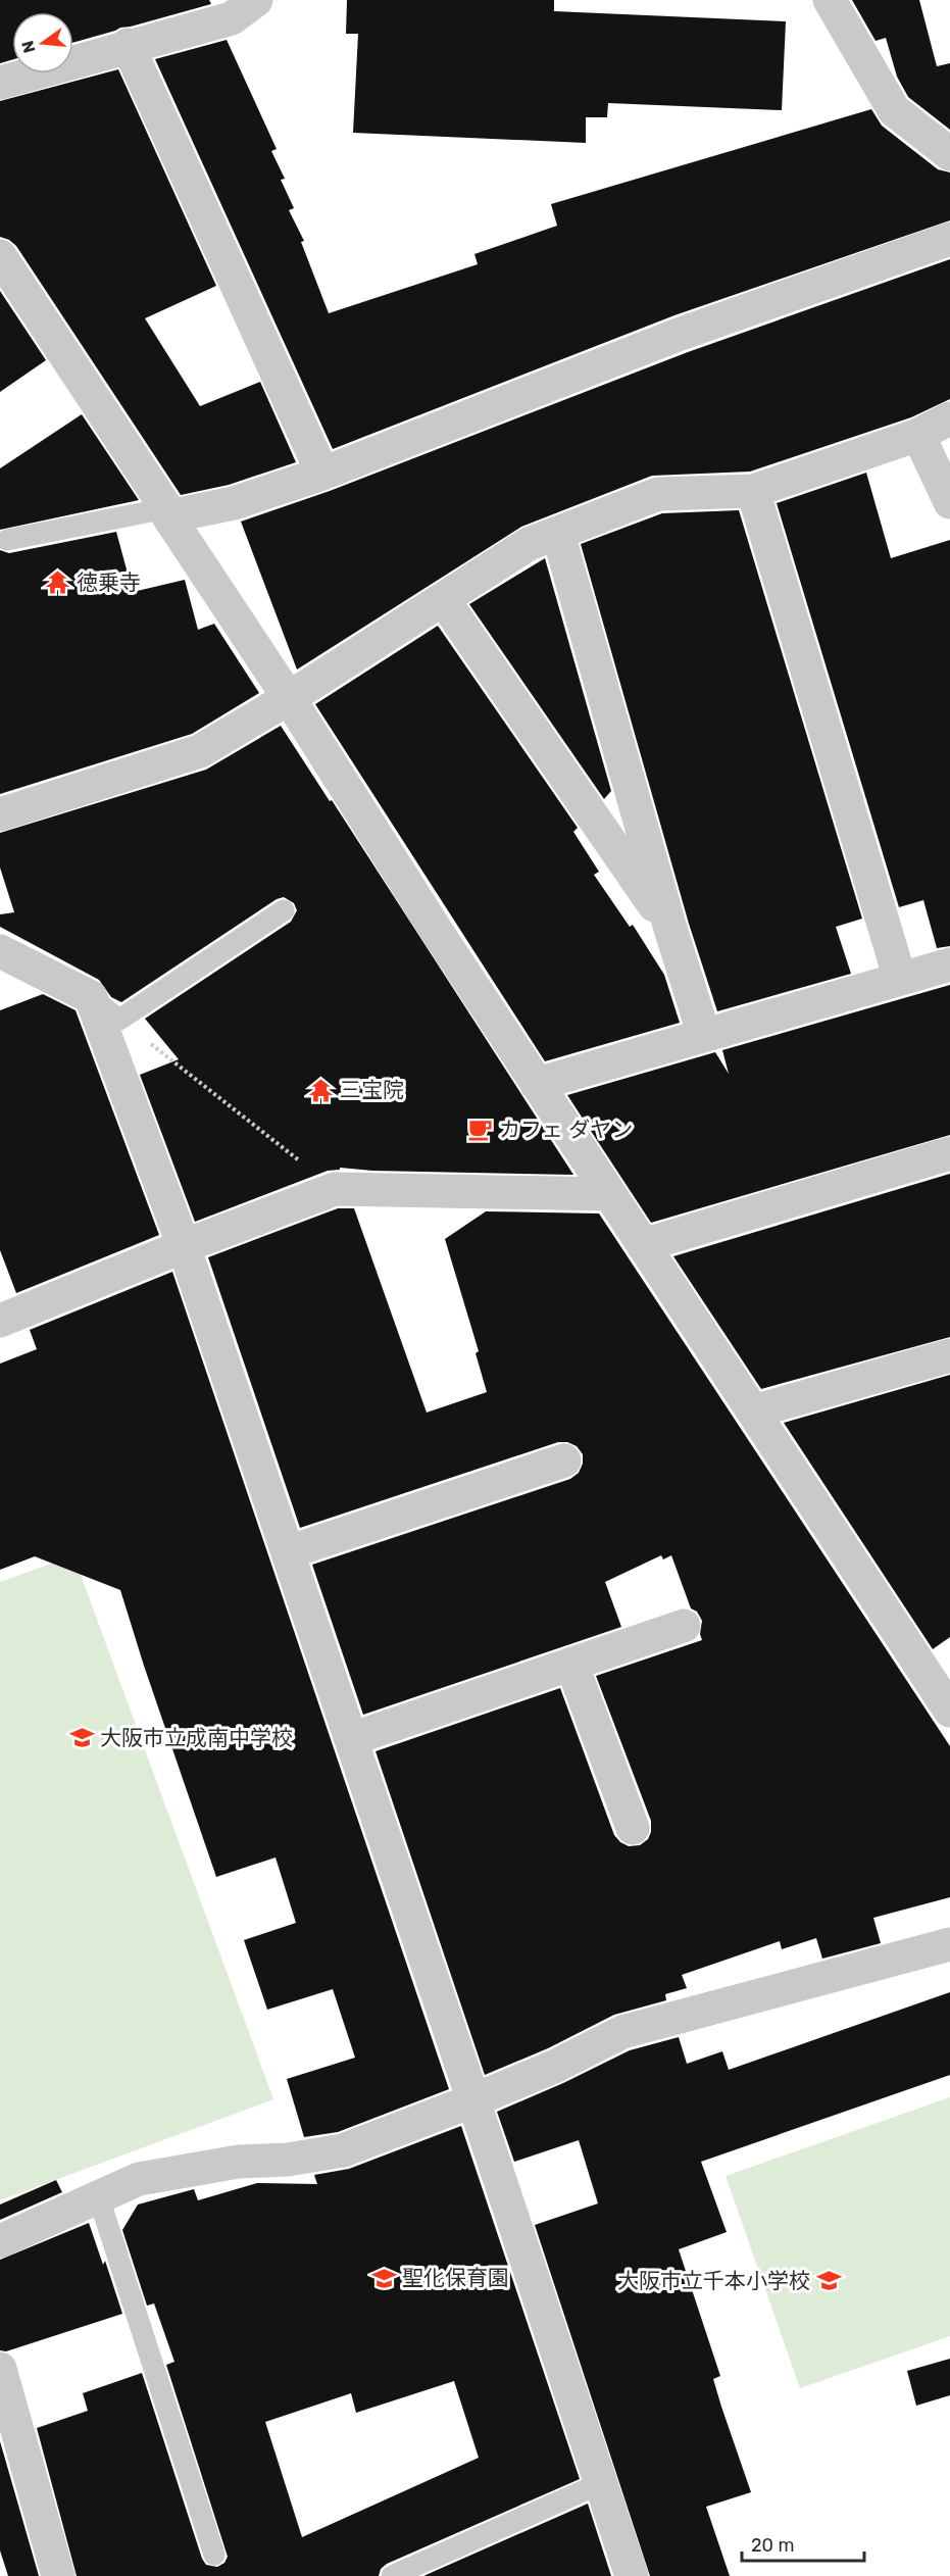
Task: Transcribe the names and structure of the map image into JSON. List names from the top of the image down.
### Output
{
  "places": {
    "temple": ["徳乗寺", "三宝院"],
    "cafe": ["カフェ ダヤン"],
    "school or university": ["大阪市立成南中学校", "聖化保育園", "大阪市立千本小学校"]
  },
  "scale_bar": "20 m",
  "north": "left"
}
